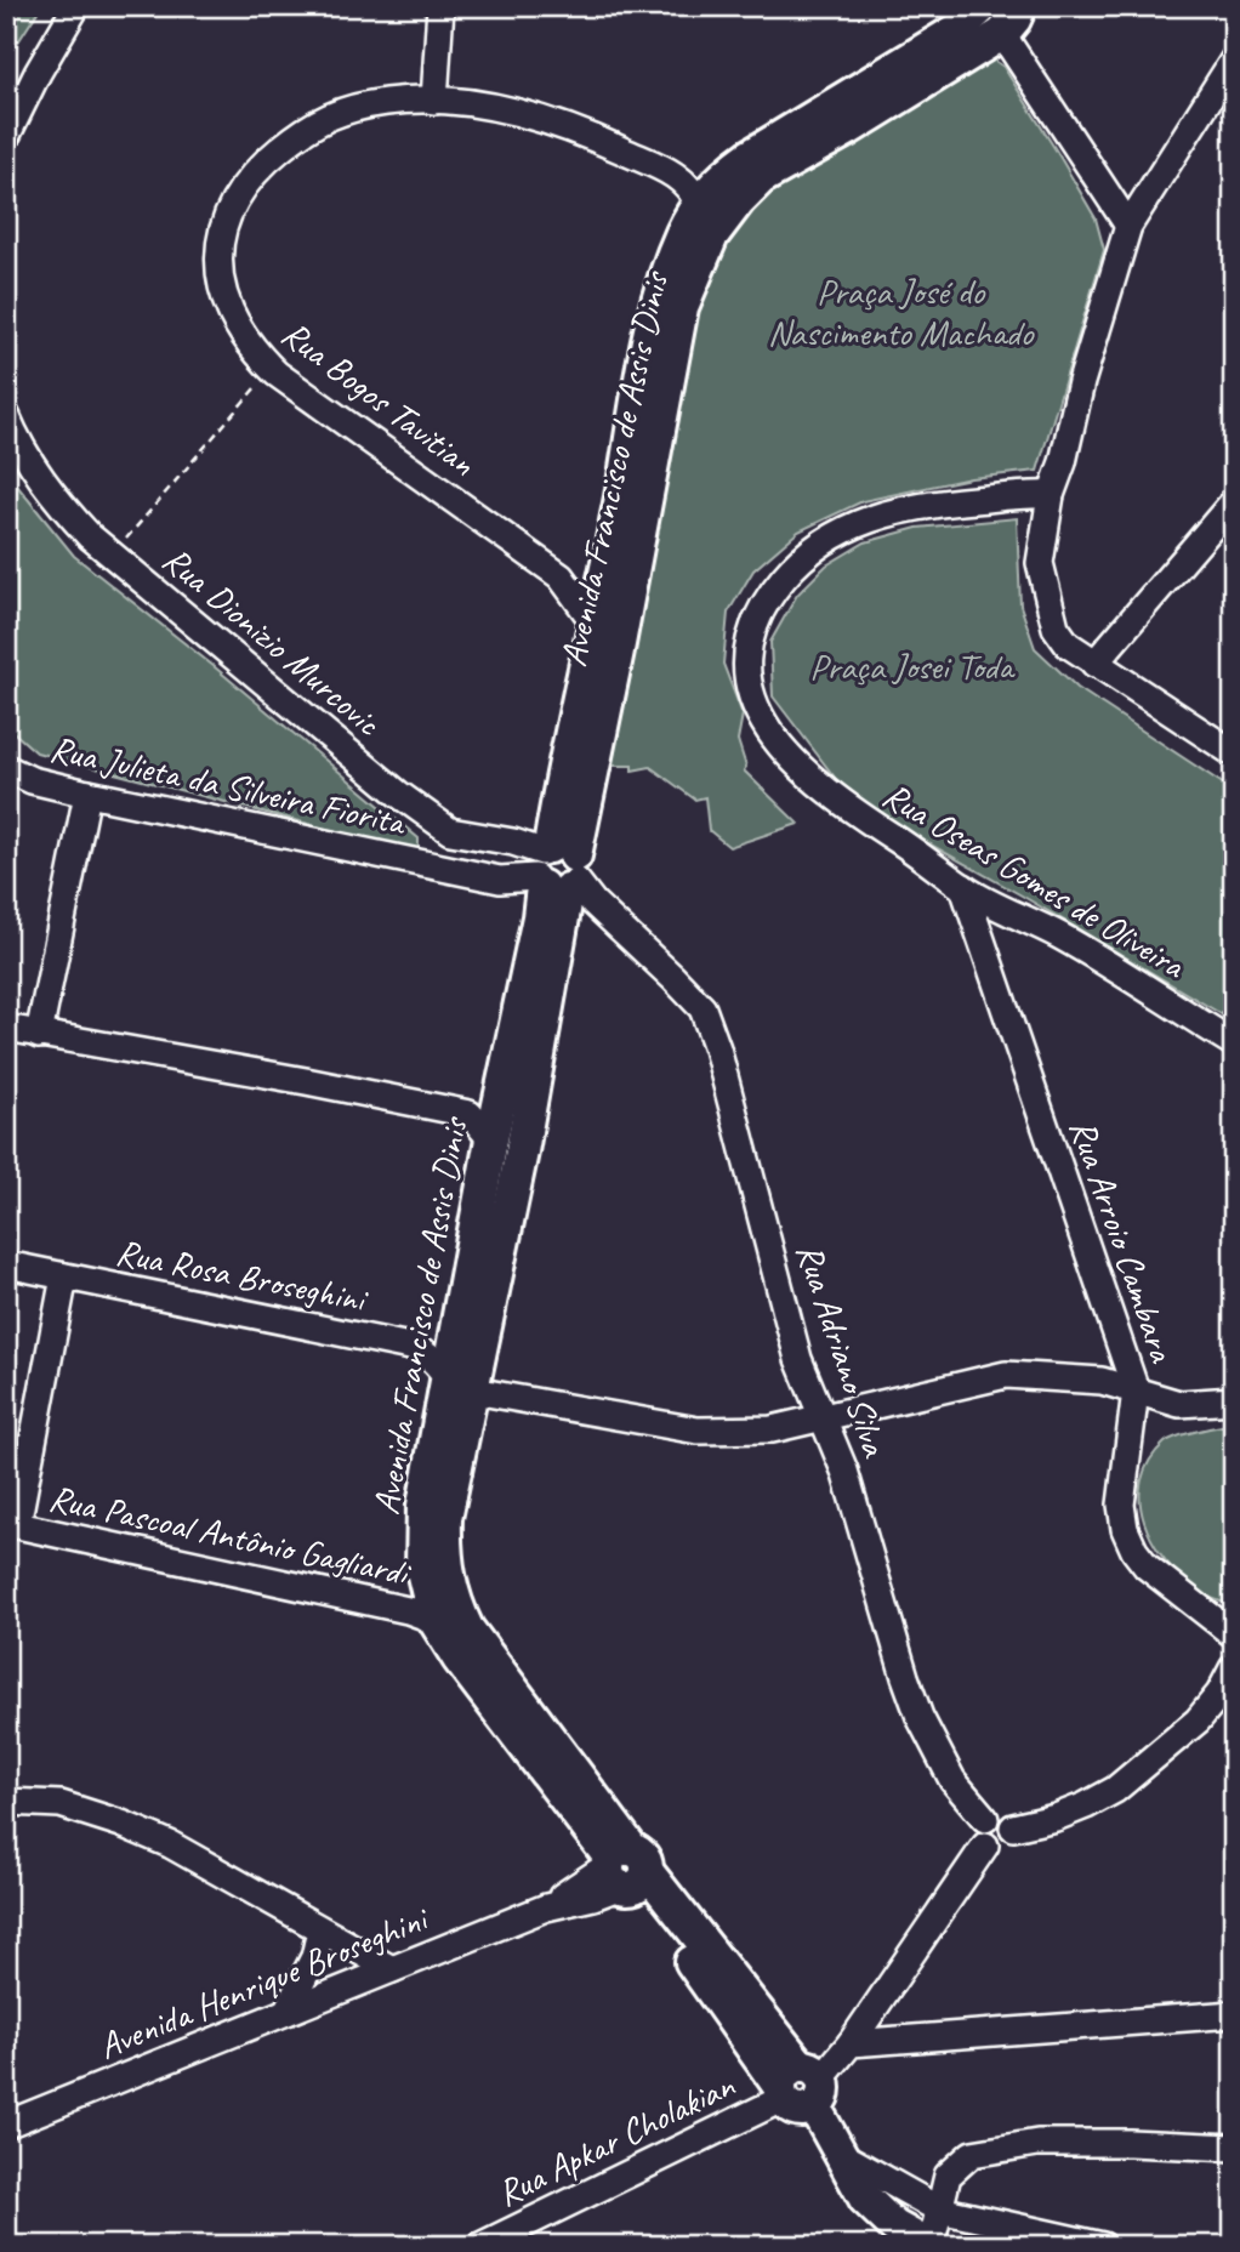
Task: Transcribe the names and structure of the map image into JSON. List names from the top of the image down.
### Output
{
  "streets": {
    "main road": ["Avenida Francisco de Assis Dinis"],
    "street": [
      "Rua Bogos Tavitian",
      "Rua Dionizio Murcovic",
      "Rua Julieta da Silveira Fiorita",
      "Rua Oseas Gomes de Oliveira",
      "Rua Arroio Cambara",
      "Rua Rosa Broseghini",
      "Rua Adriano Silva",
      "Rua Pascoal Antônio Gagliardi",
      "Avenida Henrique Broseghini",
      "Rua Apkar Cholakian"
    ]
  },
  "crossings": [
    ["Rua Bogos Tavitian", "Avenida Francisco de Assis Dinis"],
    ["Avenida Francisco de Assis Dinis", "Rua Dionizio Murcovic"],
    ["Avenida Francisco de Assis Dinis", "Rua Julieta da Silveira Fiorita"],
    ["Avenida Francisco de Assis Dinis", "Rua Rosa Broseghini"],
    ["Avenida Francisco de Assis Dinis", "Rua Adriano Silva"],
    ["Avenida Francisco de Assis Dinis", "Rua Pascoal Antônio Gagliardi"],
    ["Avenida Francisco de Assis Dinis", "Avenida Henrique Broseghini"],
    ["Avenida Francisco de Assis Dinis", "Rua Apkar Cholakian"],
    ["Rua Dionizio Murcovic", "Rua Julieta da Silveira Fiorita"],
    ["Rua Dionizio Murcovic", "Rua Adriano Silva"],
    ["Rua Julieta da Silveira Fiorita", "Rua Adriano Silva"],
    ["Rua Oseas Gomes de Oliveira", "Rua Arroio Cambara"]
  ],
  "parks": ["Praça José do Nascimento Machado", "Praça Josei Toda"]
}
